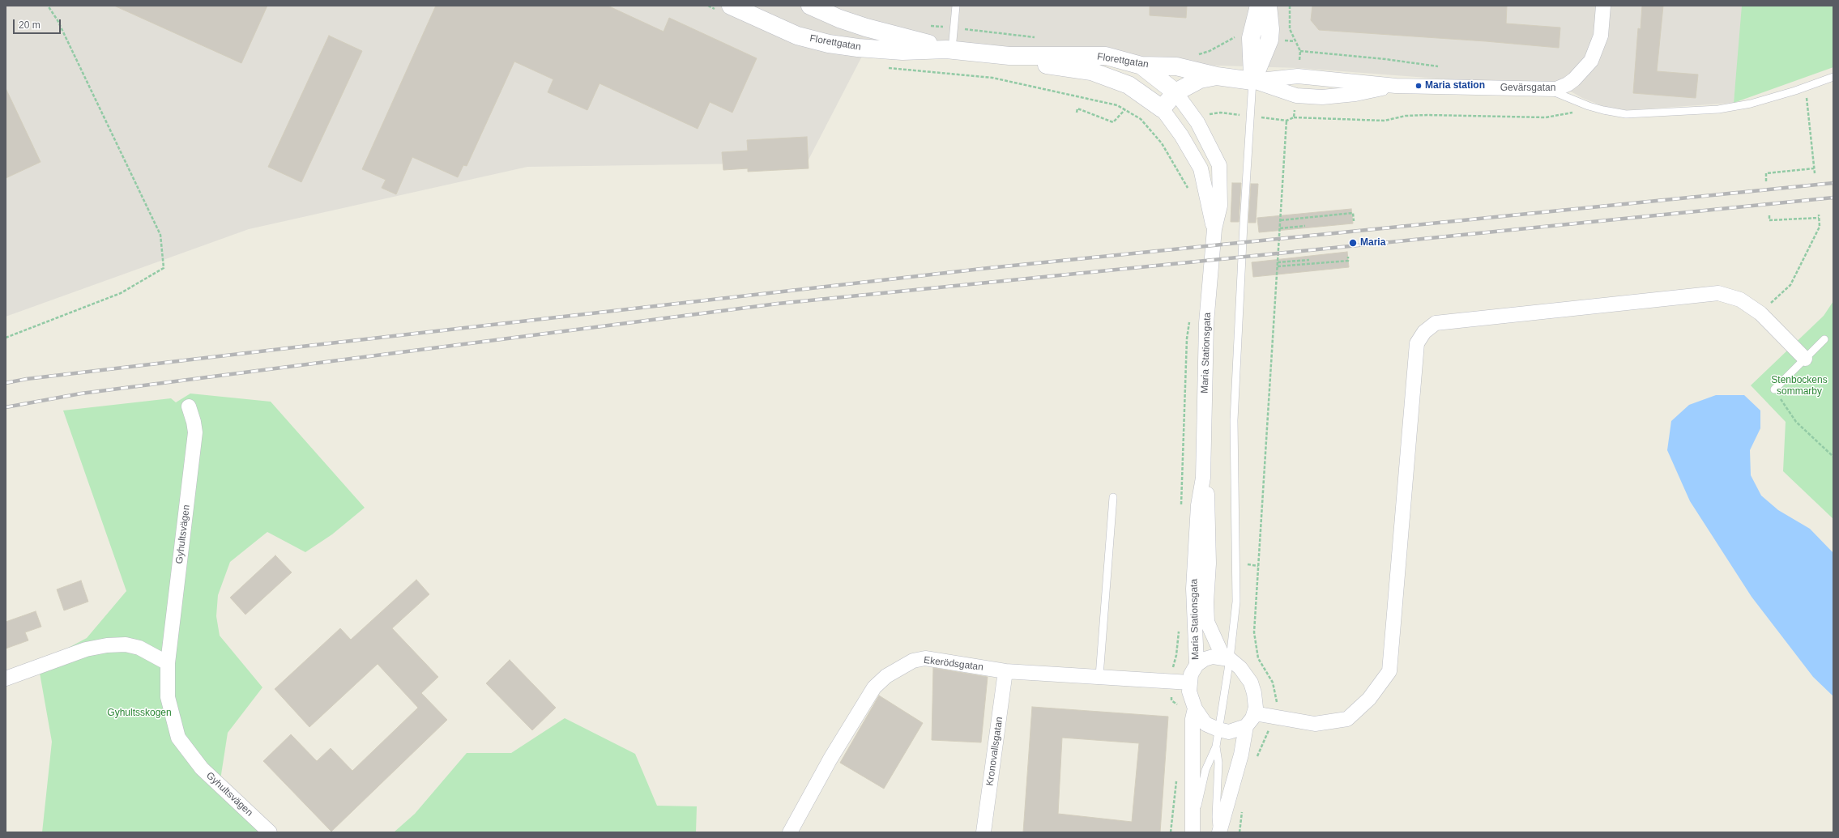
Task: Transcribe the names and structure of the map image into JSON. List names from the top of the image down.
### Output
{
  "streets": {
    "street": [
      "Florettgatan",
      "Gevärsgatan",
      "Maria Stationsgata",
      "Gyhultsvägen",
      "Ekerödsgatan",
      "Kronovallsgatan"
    ]
  },
  "crossings": [
    ["Florettgatan", "Gevärsgatan"],
    ["Florettgatan", "Maria Stationsgata"],
    ["Gevärsgatan", "Maria Stationsgata"],
    ["Maria Stationsgata", "Ekerödsgatan"],
    ["Ekerödsgatan", "Kronovallsgatan"]
  ],
  "parks": ["Stenbockens sommarby", "Gyhultsskogen"],
  "places": ["Maria station", "Maria"],
  "scale_bar": "20 m"
}
